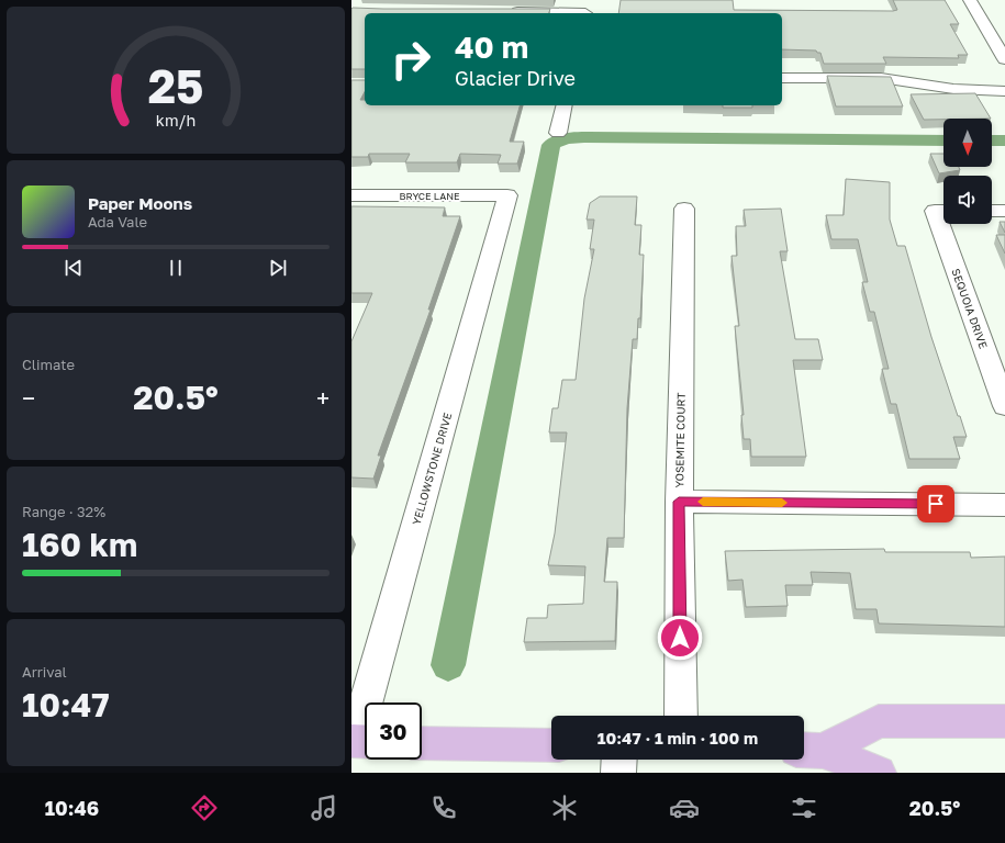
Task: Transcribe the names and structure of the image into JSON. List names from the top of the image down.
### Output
{
  "streets": {
    "street": [
      "BRYCE LANE",
      "SEQUOIA DRIVE",
      "YOSEMITE COURT",
      "YELLOWSTONE DRIVE"
    ]
  },
  "crossings": [
    ["BRYCE LANE", "YELLOWSTONE DRIVE"]
  ],
  "north": "bottom",
  "page": {
    "turn": ["40 m", "Glacier Drive"],
    "song": ["Paper Moons", "Ada Vale"],
    "tile": [
      "Climate",
      ["Range · 32%", "160 km"],
      ["Arrival", "10:47"]
    ],
    "heat": ["−", "20.5°", "+"],
    "limit": "30",
    "trip": "10:47 · 1 min · 100 m",
    "tabs": ["10:46", "20.5°"],
    "gauge": ["25", "km/h"]
  }
}
